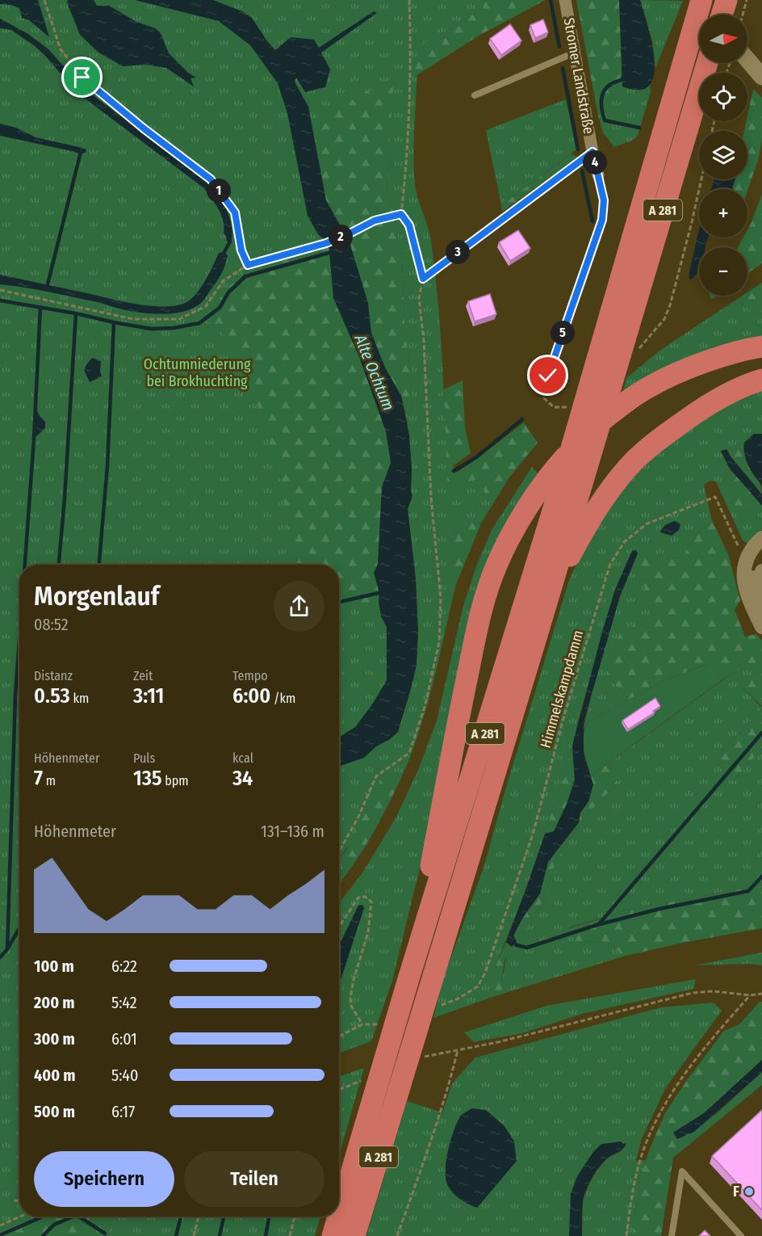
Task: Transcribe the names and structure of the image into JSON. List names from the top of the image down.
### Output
{
  "streets": {
    "highway": ["A 281"],
    "street": ["Stromer Landstraße"],
    "path": ["Himmelskampdamm"]
  },
  "water": ["Alte Ochtum"],
  "parks": ["Ochtumniederung bei Brokhuchting"],
  "places": ["F"],
  "north": "right",
  "page": {
    "map_buttons": ["+", "−"],
    "pins": [
      "4",
      "1",
      "2",
      "3",
      "5"
    ],
    "heading": ["Morgenlauf", "08:52"],
    "stats": [
      ["Distanz", "0.53 km"],
      ["Zeit", "3:11"],
      ["Tempo", "6:00 /km"],
      ["Höhenmeter", "7 m"],
      ["Puls", "135 bpm"],
      ["kcal", "34"]
    ],
    "chart": ["Höhenmeter", "131–136 m"],
    "list": [
      {
        "name": "100 m",
        "note": "6:22"
      },
      {
        "name": "200 m",
        "note": "5:42"
      },
      {
        "name": "300 m",
        "note": "6:01"
      },
      {
        "name": "400 m",
        "note": "5:40"
      },
      {
        "name": "500 m",
        "note": "6:17"
      }
    ],
    "buttons": ["Speichern", "Teilen"]
  }
}
